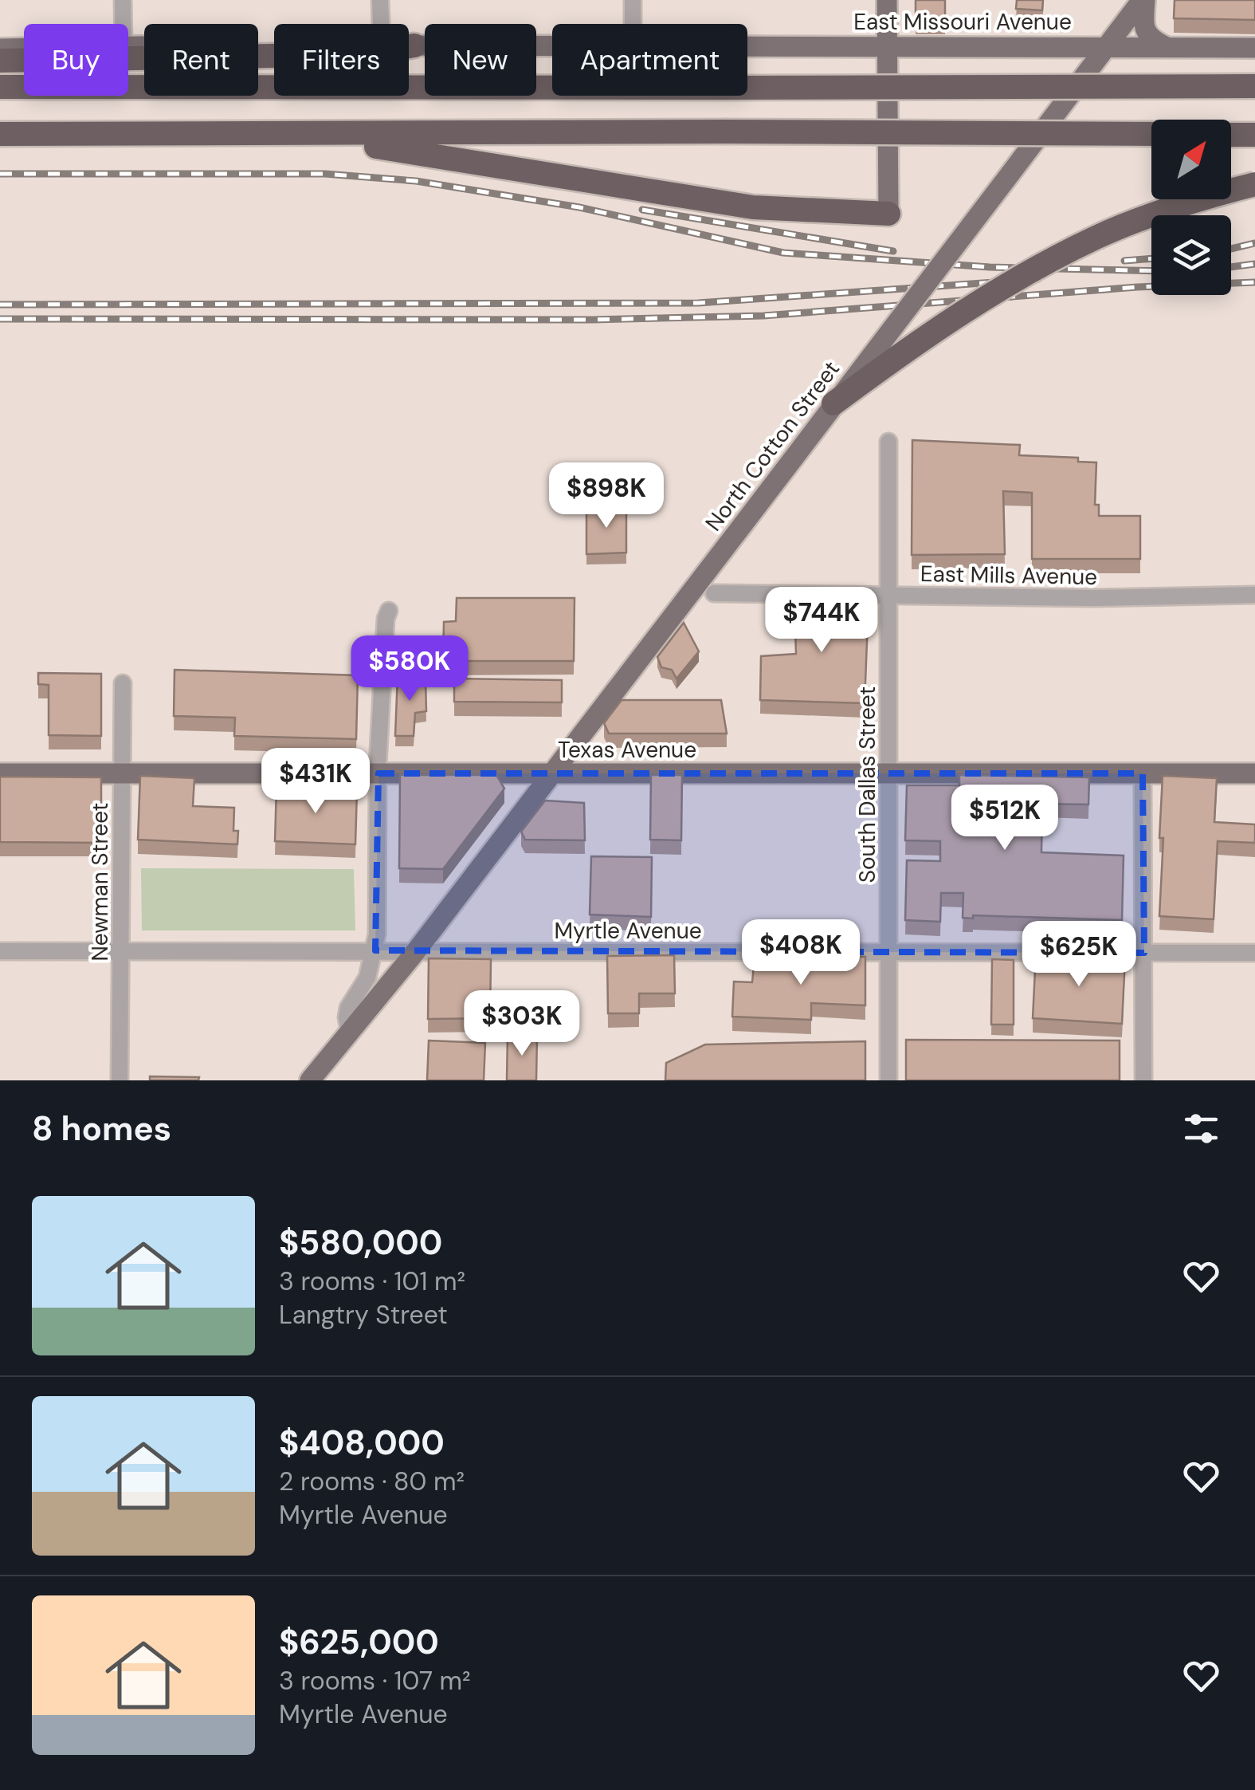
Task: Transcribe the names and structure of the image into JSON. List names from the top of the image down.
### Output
{
  "streets": {
    "main road": ["East Missouri Avenue", "North Cotton Street", "Texas Avenue"],
    "street": [
      "East Mills Avenue",
      "South Dallas Street",
      "Newman Street",
      "Myrtle Avenue"
    ]
  },
  "crossings": [
    ["East Missouri Avenue", "North Cotton Street"],
    ["North Cotton Street", "Texas Avenue"],
    ["North Cotton Street", "Myrtle Avenue"],
    ["East Mills Avenue", "South Dallas Street"],
    ["Texas Avenue", "South Dallas Street"],
    ["Texas Avenue", "Newman Street"],
    ["South Dallas Street", "Myrtle Avenue"],
    ["Newman Street", "Myrtle Avenue"]
  ],
  "north": "top right",
  "page": {
    "chip": [
      "Buy",
      "Rent",
      "Filters",
      "New",
      "Apartment"
    ],
    "price": [
      "$898K",
      "$744K",
      "$580K",
      "$431K",
      "$512K",
      "$408K",
      "$625K",
      "$303K"
    ],
    "heading": "8 homes",
    "list": [
      {
        "name": "$580,000",
        "note": "3 rooms · 101 m² · Langtry Street"
      },
      {
        "name": "$408,000",
        "note": "2 rooms · 80 m² · Myrtle Avenue"
      },
      {
        "name": "$625,000",
        "note": "3 rooms · 107 m² · Myrtle Avenue"
      }
    ]
  }
}
